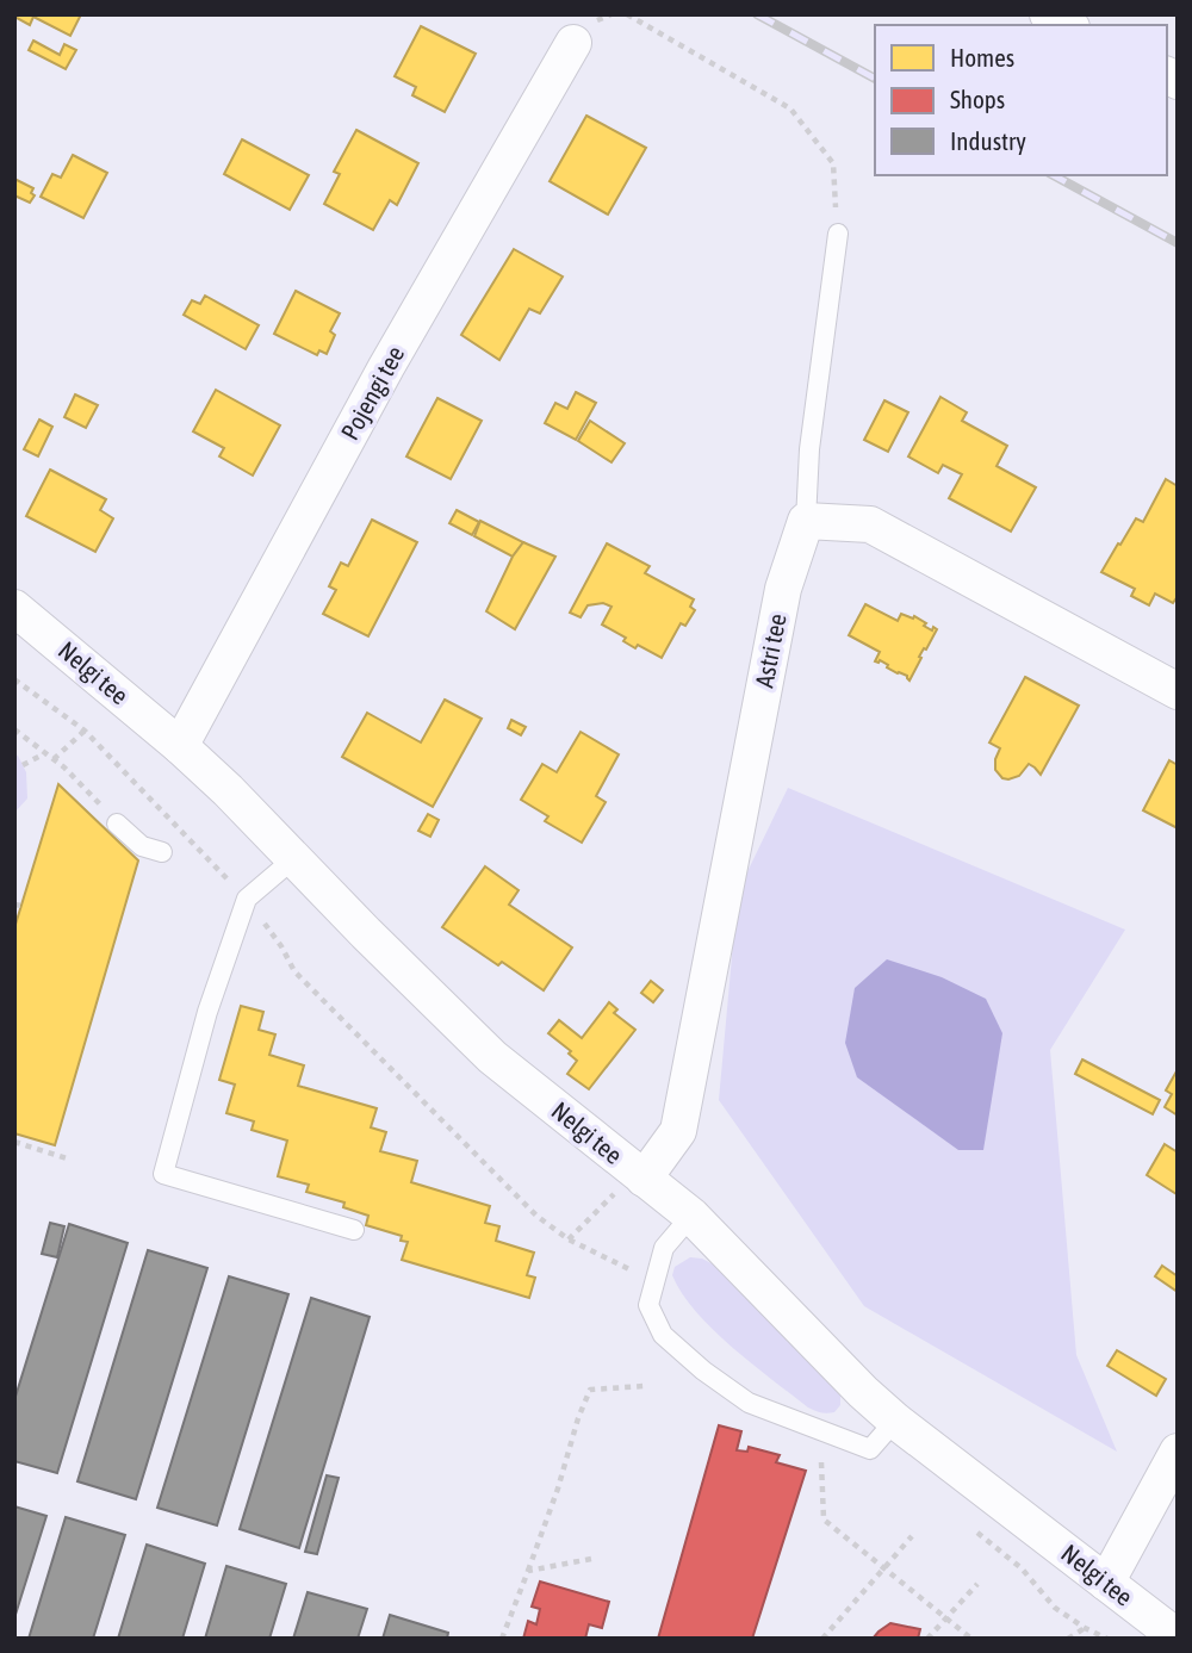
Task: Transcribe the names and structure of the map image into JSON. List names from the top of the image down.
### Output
{
  "streets": {
    "street": ["Pojengi tee", "Astri tee", "Nelgi tee"]
  },
  "crossings": [
    ["Pojengi tee", "Nelgi tee"],
    ["Astri tee", "Nelgi tee"]
  ],
  "legend": ["Homes", "Shops", "Industry"]
}
